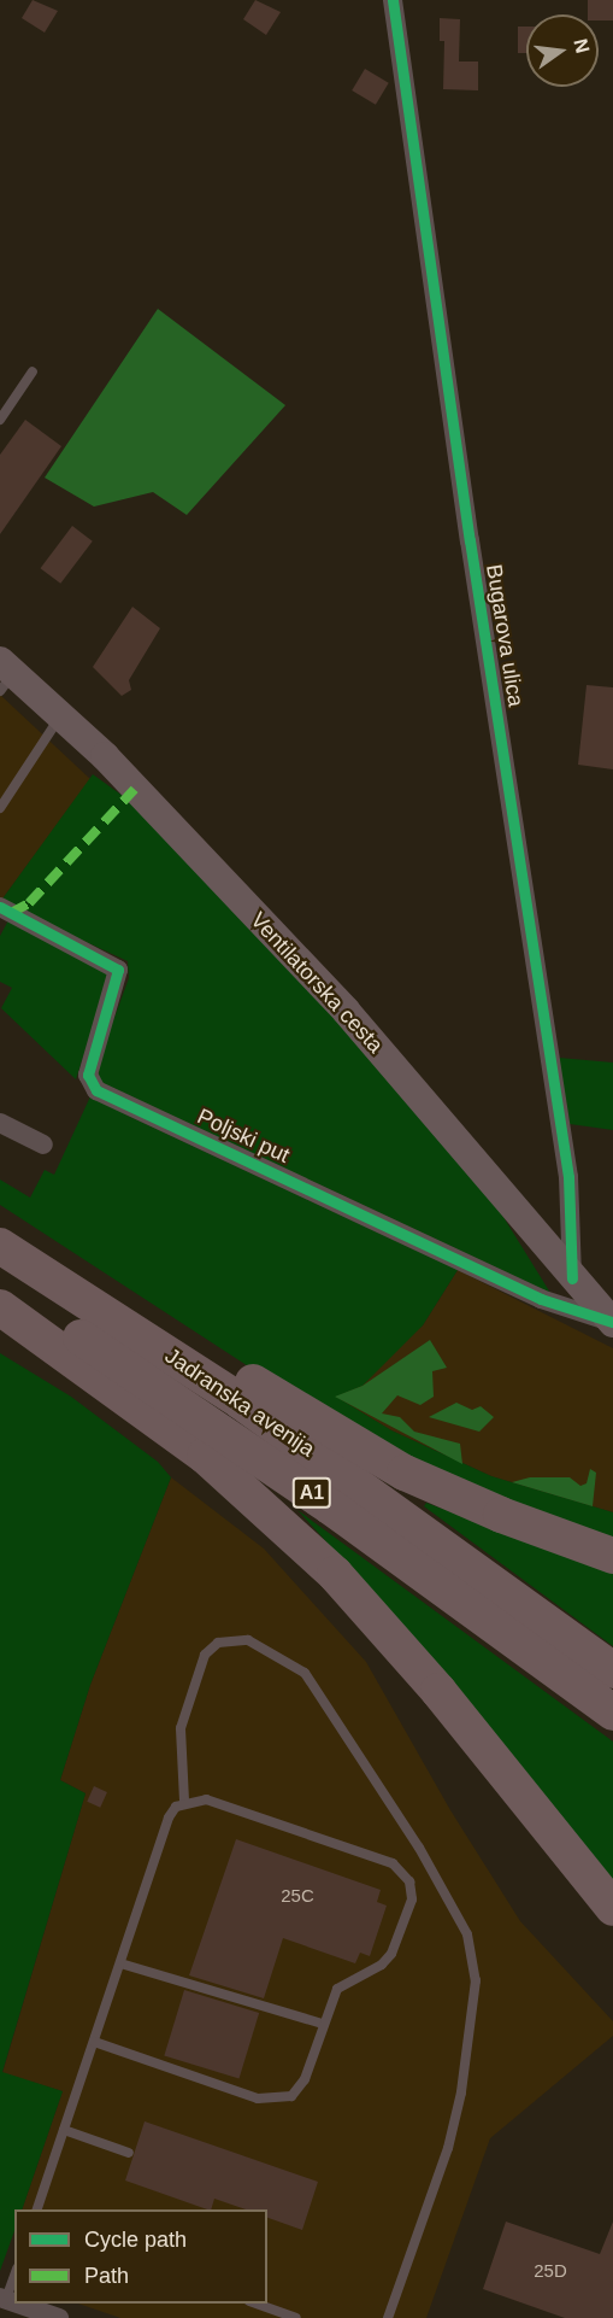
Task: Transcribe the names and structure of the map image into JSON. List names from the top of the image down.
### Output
{
  "streets": {
    "highway": ["Jadranska avenija", "A1"],
    "main road": ["Ventilatorska cesta"],
    "street": ["Bugarova ulica", "Poljski put"]
  },
  "crossings": [
    ["Bugarova ulica", "Ventilatorska cesta"],
    ["Ventilatorska cesta", "Poljski put"]
  ],
  "house_numbers": ["25C", "25D"],
  "legend": ["Cycle path", "Path"],
  "north": "right"
}
